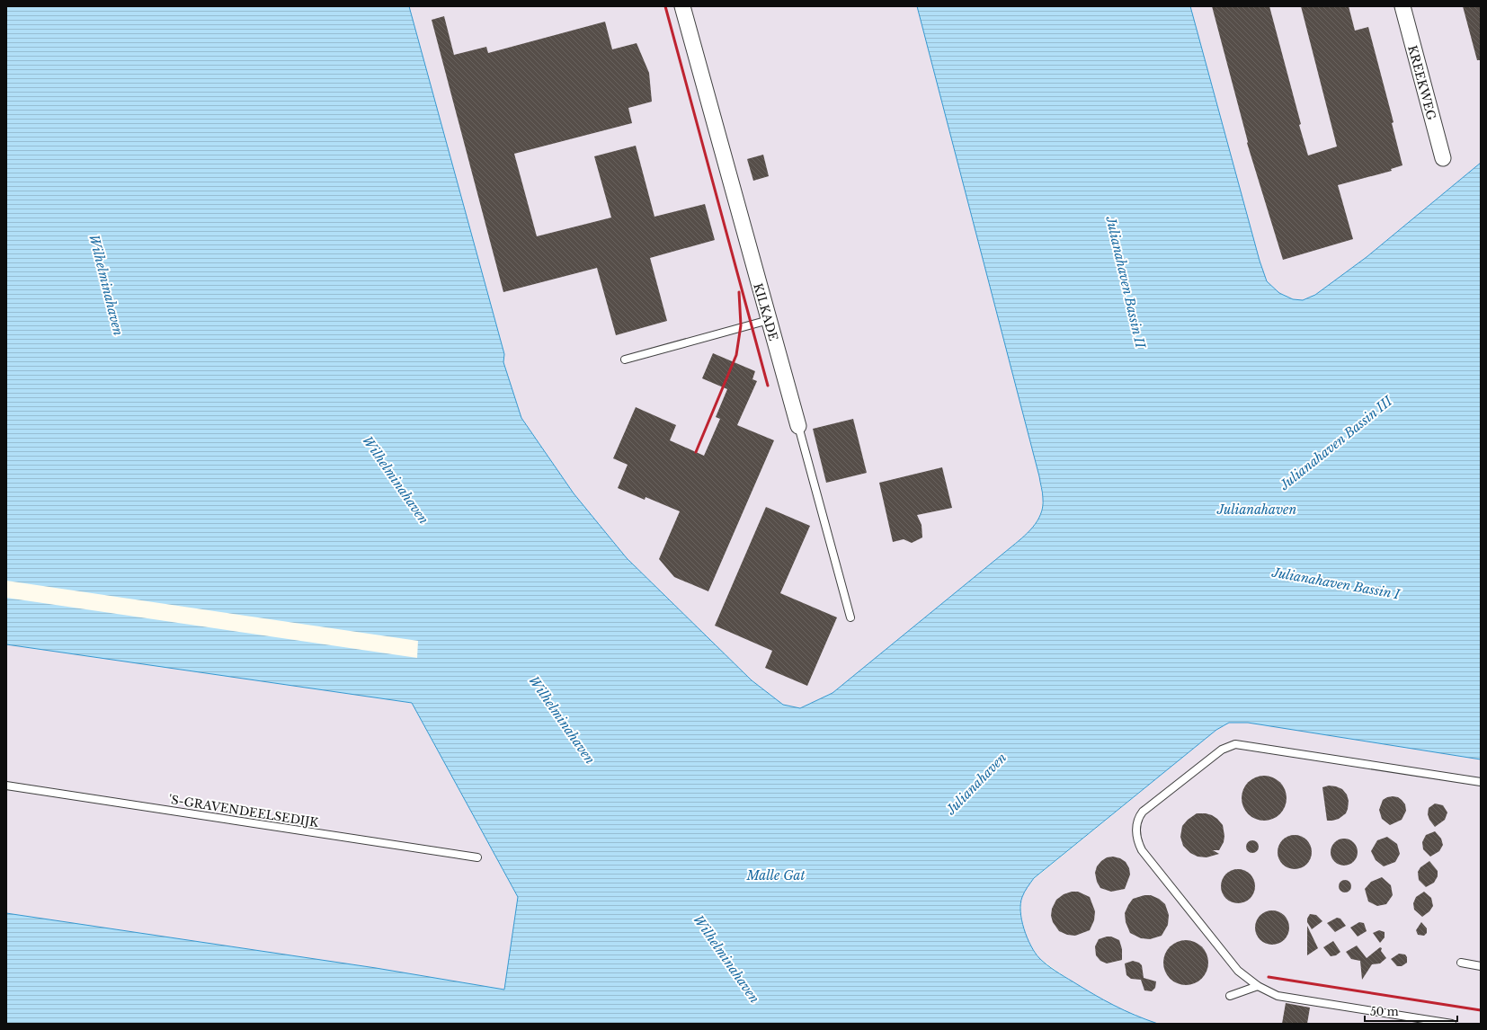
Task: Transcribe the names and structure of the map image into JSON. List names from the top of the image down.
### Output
{
  "streets": {
    "street": ["KREEKWEG", "KILKADE"],
    "lane": ["'S-GRAVENDEELSEDIJK"]
  },
  "water": [
    "Julianahaven Bassin II",
    "Wilhelminahaven",
    "Julianahaven Bassin III",
    "Julianahaven",
    "Julianahaven Bassin I",
    "Malle Gat"
  ],
  "scale_bar": "50 m"
}
